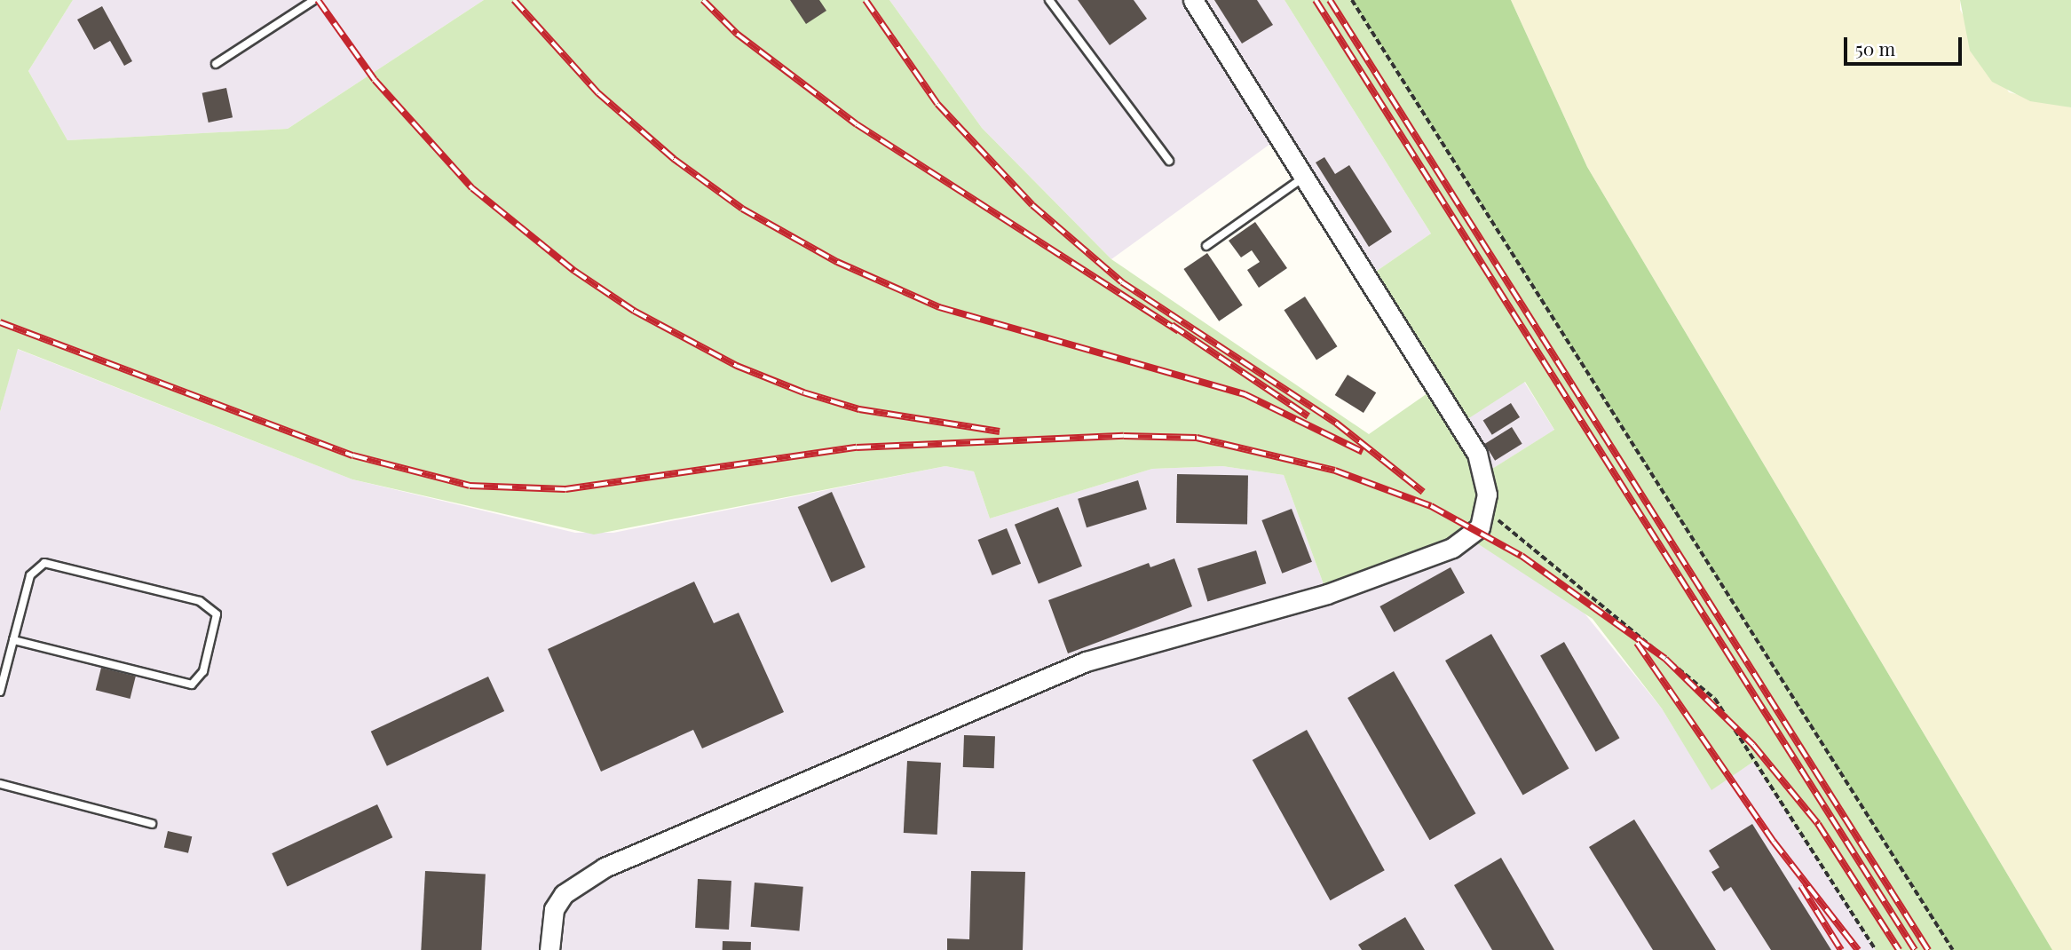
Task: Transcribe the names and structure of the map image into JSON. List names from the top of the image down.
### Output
{
  "scale_bar": "50 m"
}
